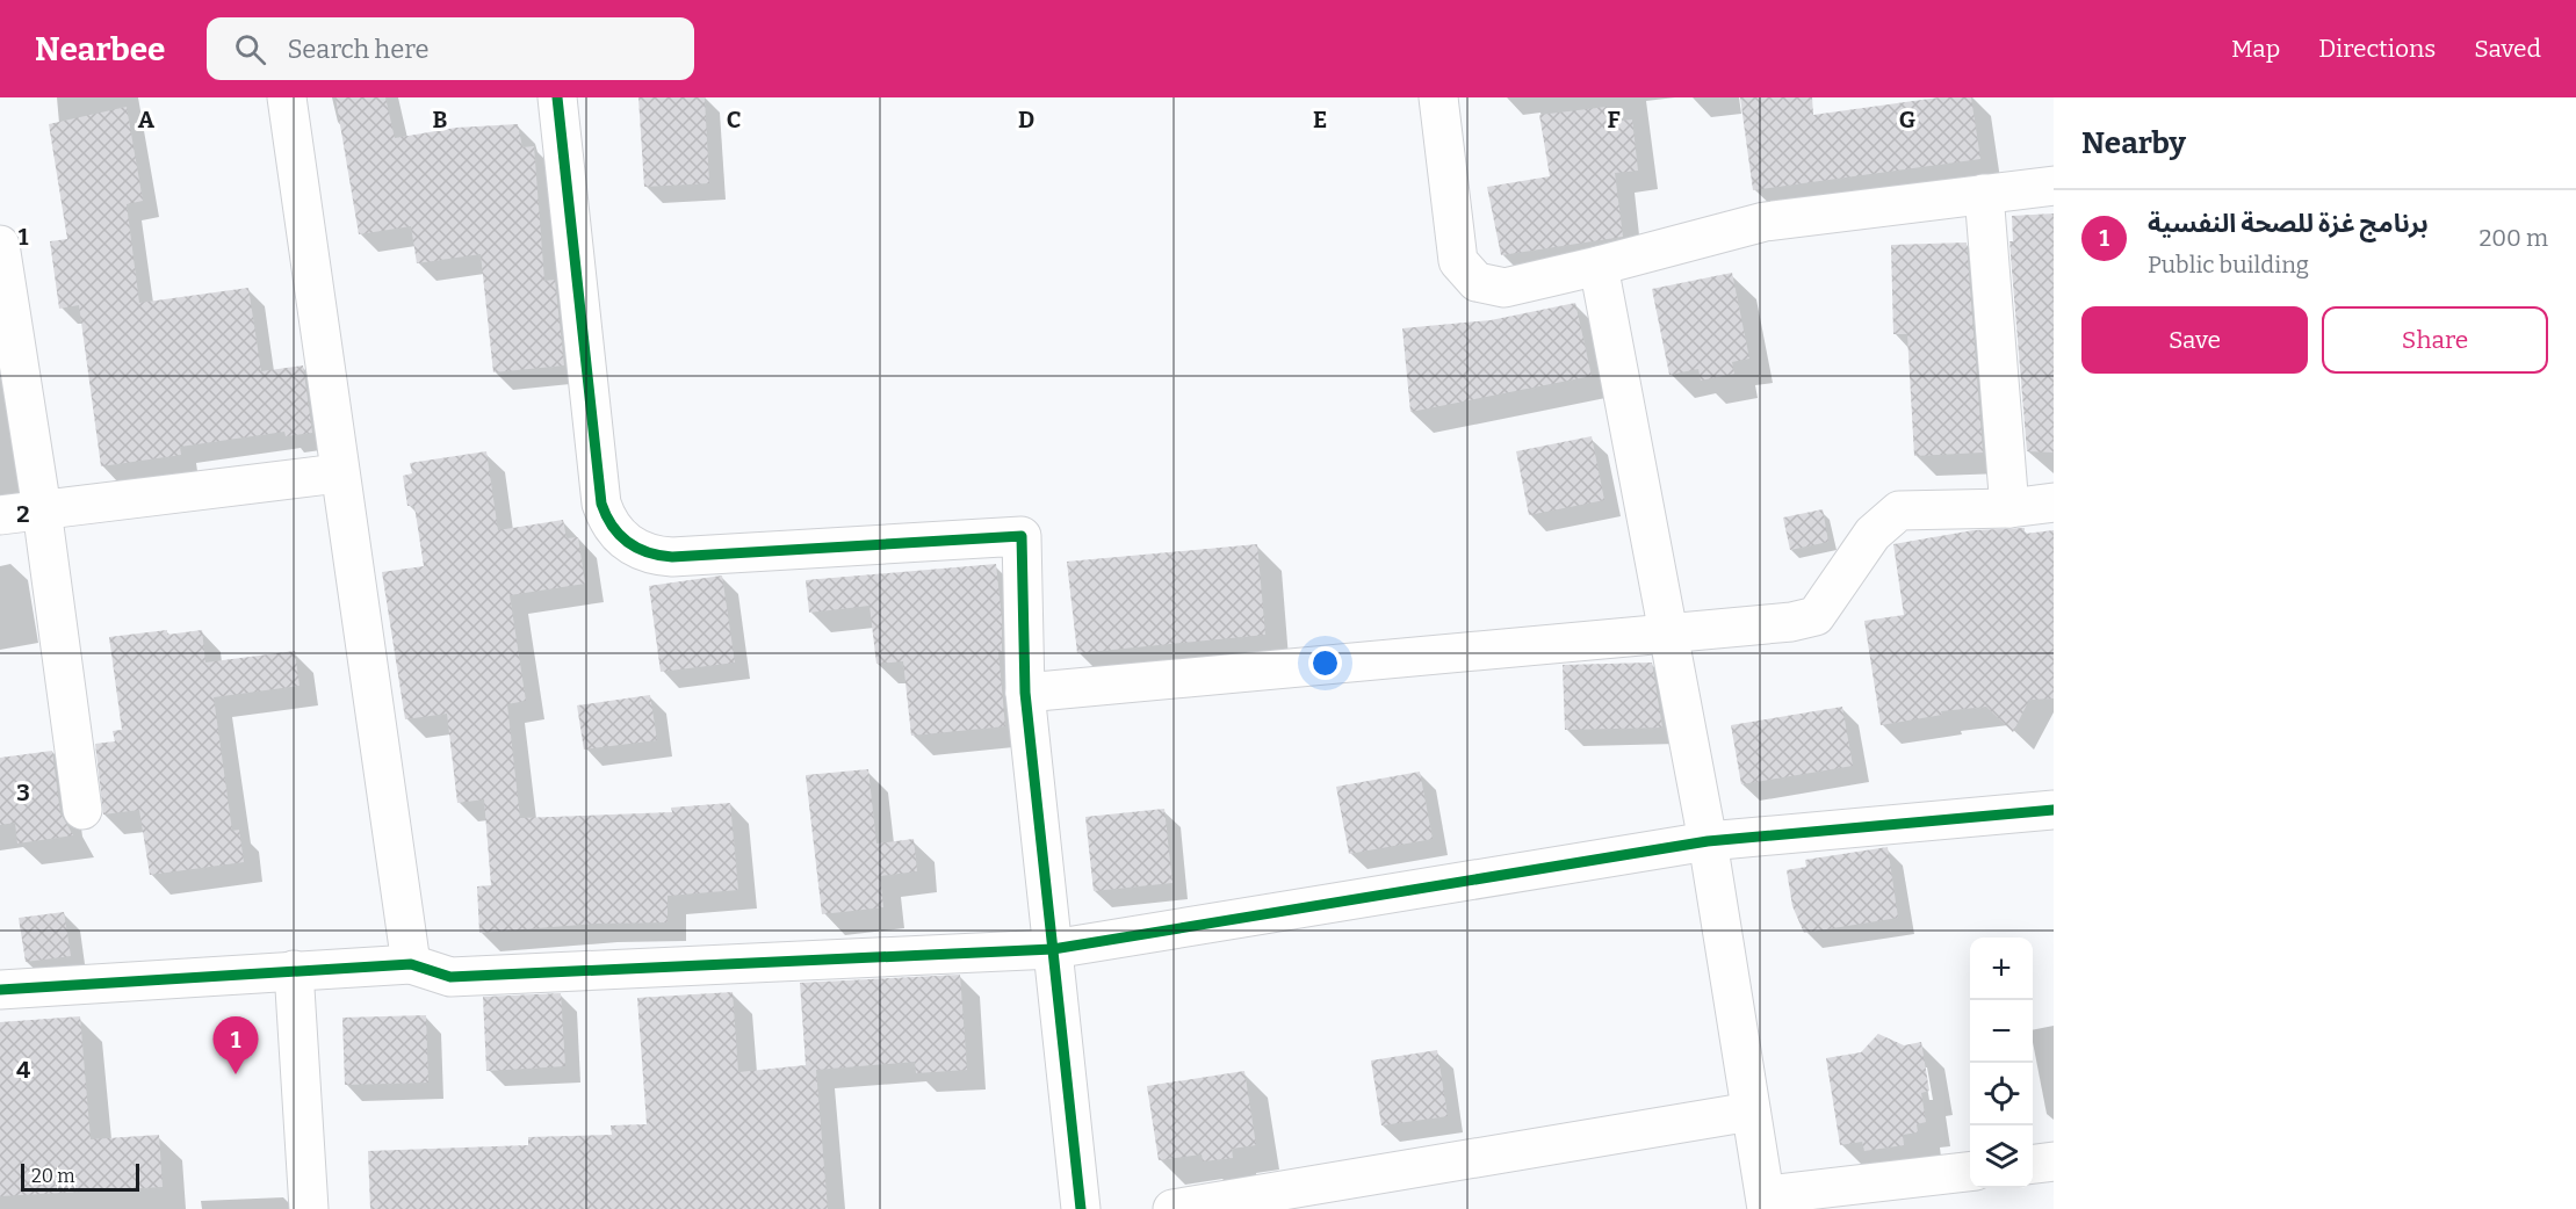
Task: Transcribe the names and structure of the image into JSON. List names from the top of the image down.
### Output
{
  "scale_bar": "20 m",
  "page": {
    "header": "Nearbee",
    "search": "Search here",
    "nav": ["Map", "Directions", "Saved"],
    "heading": "Nearby",
    "list": [
      {
        "mark": "1",
        "name": "برنامج غزة للصحة النفسية",
        "note": "Public building",
        "value": "200 m"
      }
    ],
    "buttons": ["Save", "Share"],
    "map_buttons": ["+", "−"],
    "pins": "1",
    "scale": "20 m"
  },
  "grid": {
    "columns": [
      "A",
      "B",
      "C",
      "D",
      "E",
      "F",
      "G"
    ],
    "rows": [
      "1",
      "2",
      "3",
      "4"
    ]
  }
}
